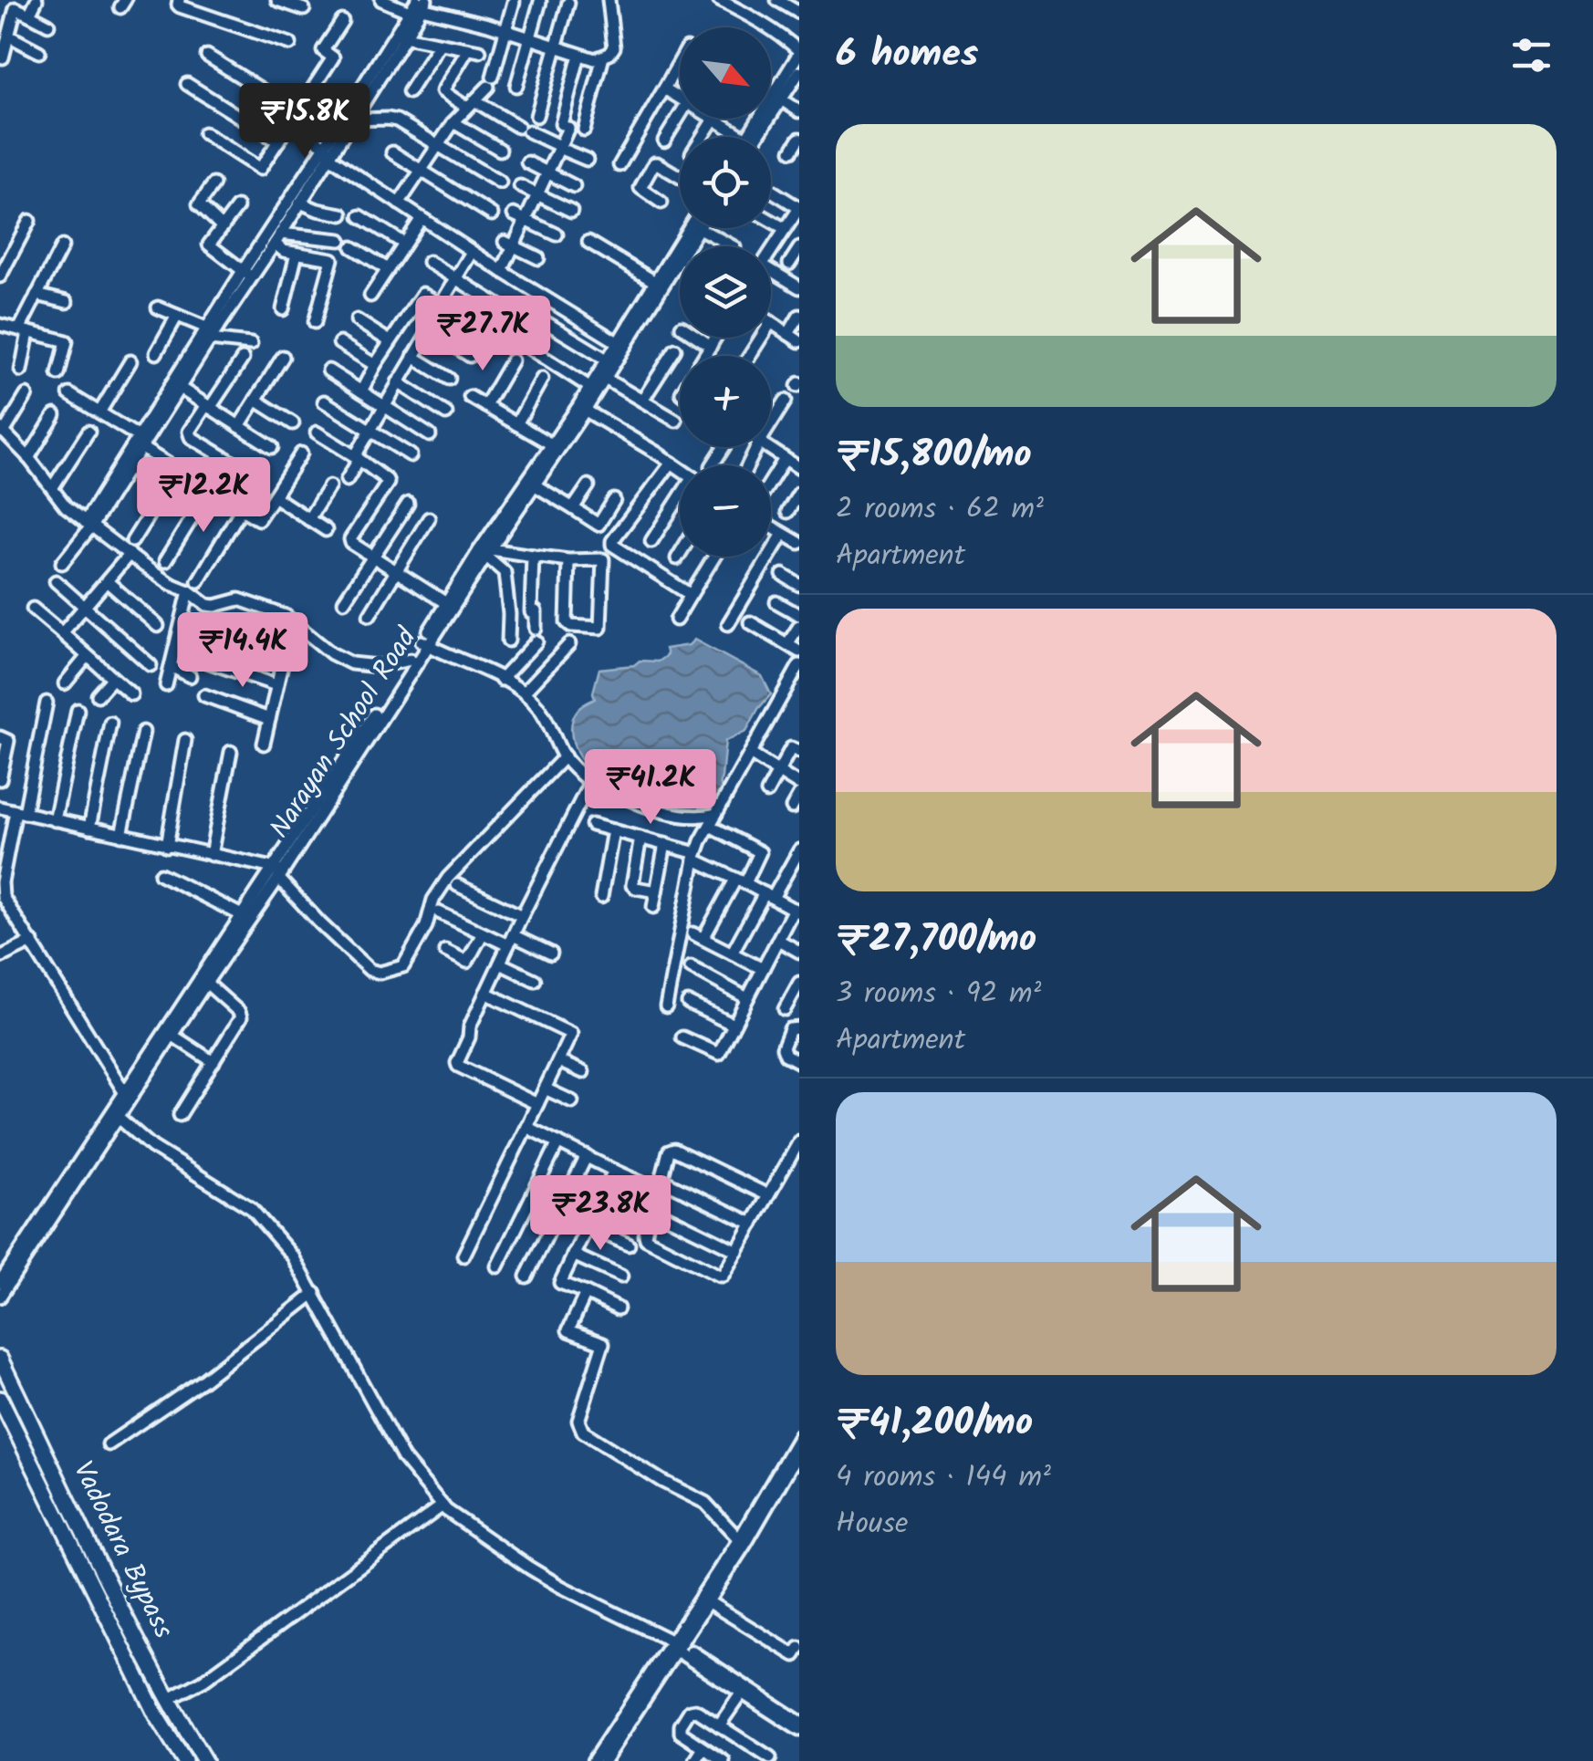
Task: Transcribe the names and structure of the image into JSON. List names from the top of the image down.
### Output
{
  "streets": {
    "highway": ["Vadodara Bypass"],
    "street": ["Narayan School Road"]
  },
  "north": "bottom right",
  "page": {
    "heading": "6 homes",
    "map_buttons": ["+", "−"],
    "price": [
      "₹15.8K",
      "₹27.7K",
      "₹12.2K",
      "₹14.4K",
      "₹41.2K",
      "₹23.8K"
    ],
    "list": [
      {
        "name": "₹15,800/mo",
        "note": "2 rooms · 62 m² · Apartment"
      },
      {
        "name": "₹27,700/mo",
        "note": "3 rooms · 92 m² · Apartment"
      },
      {
        "name": "₹41,200/mo",
        "note": "4 rooms · 144 m² · House"
      }
    ]
  }
}
